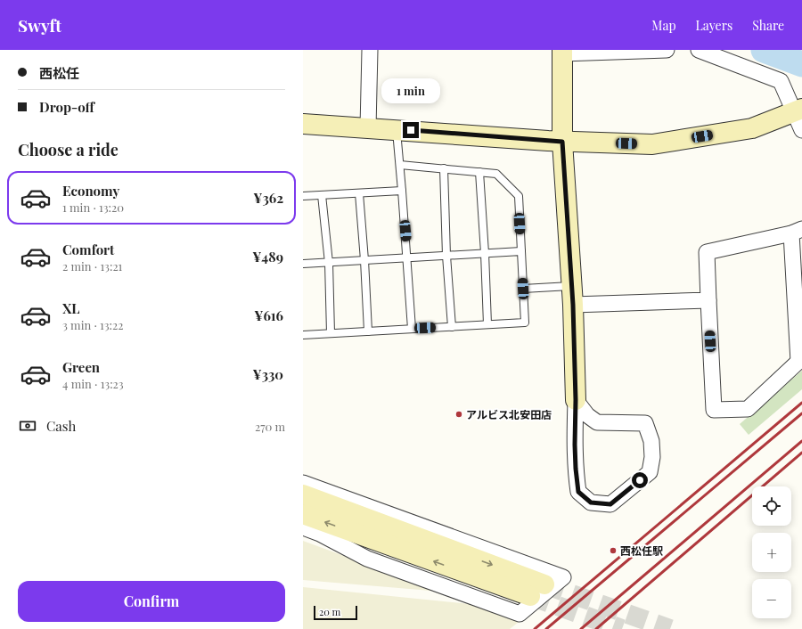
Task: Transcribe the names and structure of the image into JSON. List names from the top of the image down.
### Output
{
  "places": ["アルビス北安田店", "西松任駅"],
  "scale_bar": "20 m",
  "page": {
    "header": "Swyft",
    "nav": ["Map", "Layers", "Share"],
    "banner": ["西松任", "Drop-off"],
    "bubble": "1 min",
    "heading": "Choose a ride",
    "list": [
      {
        "name": "Economy",
        "note": "1 min · 13:20",
        "value": "¥362"
      },
      {
        "name": "Comfort",
        "note": "2 min · 13:21",
        "value": "¥489"
      },
      {
        "name": "XL",
        "note": "3 min · 13:22",
        "value": "¥616"
      },
      {
        "name": "Green",
        "note": "4 min · 13:23",
        "value": "¥330"
      }
    ],
    "pay": ["Cash", "270 m"],
    "map_buttons": ["+", "−"],
    "buttons": "Confirm",
    "scale": "20 m"
  }
}
